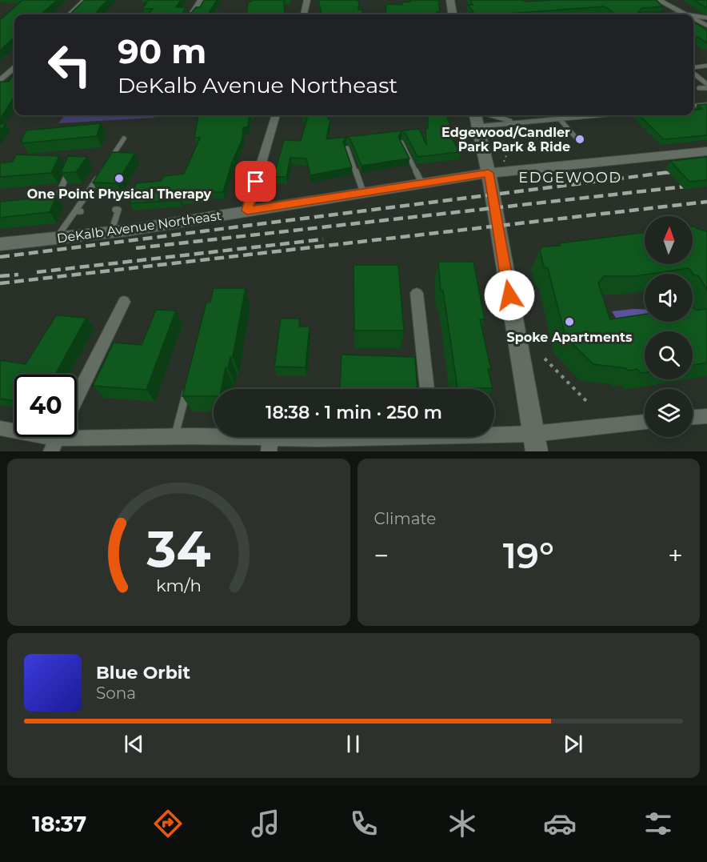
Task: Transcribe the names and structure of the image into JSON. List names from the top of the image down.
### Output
{
  "streets": {
    "main road": ["DeKalb Avenue Northeast"]
  },
  "districts": ["EDGEWOOD"],
  "places": ["Edgewood/Candler Park Park & Ride", "One Point Physical Therapy", "Spoke Apartments"],
  "north": "top",
  "page": {
    "turn": ["90 m", "DeKalb Avenue Northeast"],
    "limit": "40",
    "trip": "18:38 · 1 min · 250 m",
    "tile": "Climate",
    "heat": ["−", "19°", "+"],
    "song": ["Blue Orbit", "Sona"],
    "tabs": "18:37",
    "gauge": ["34", "km/h"]
  }
}
